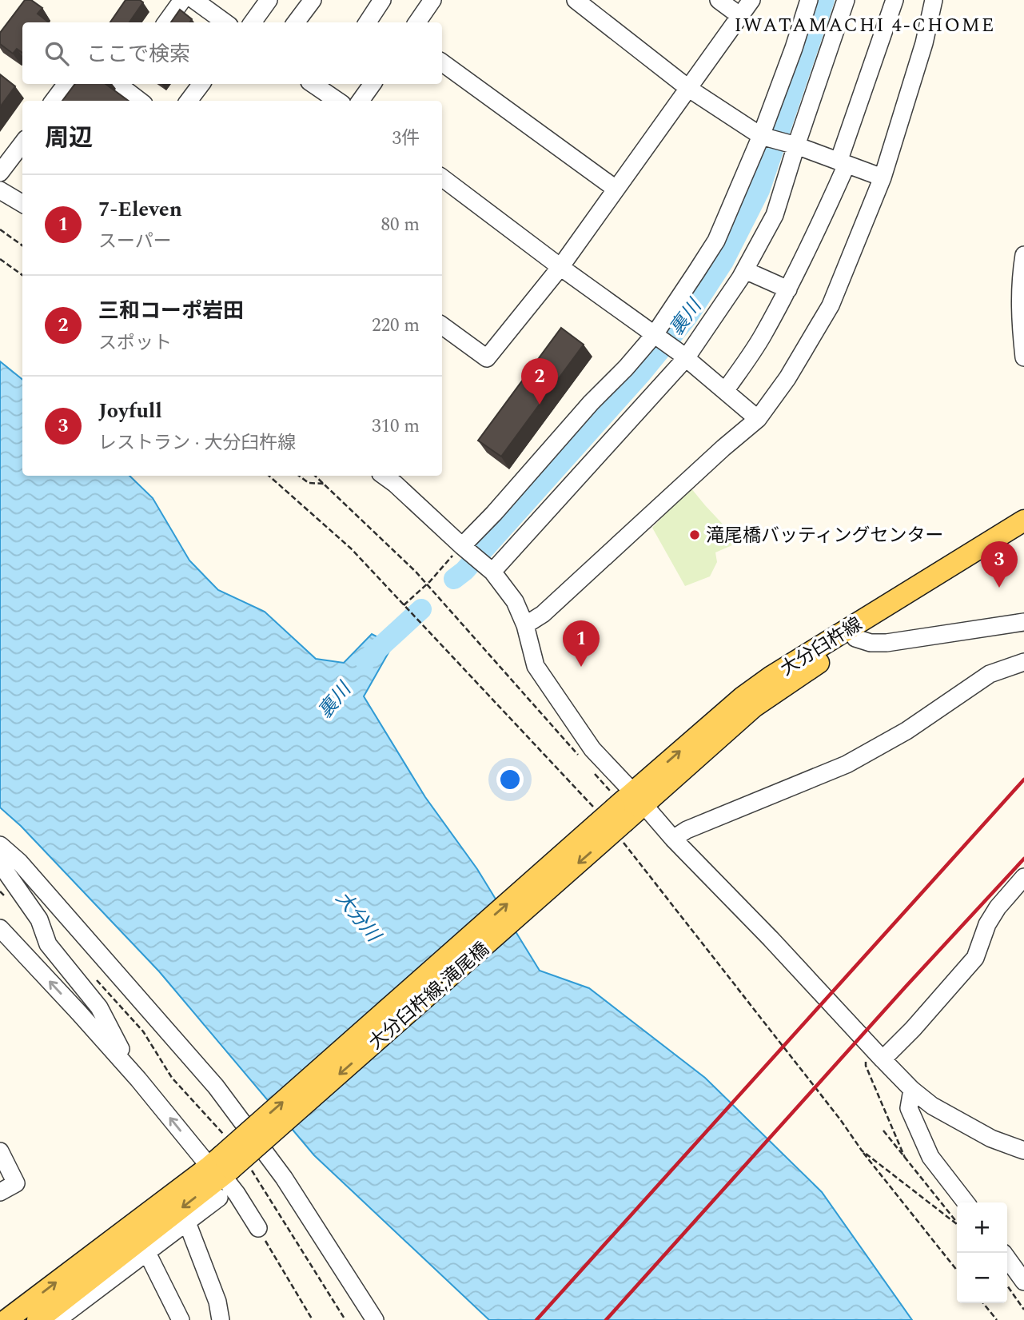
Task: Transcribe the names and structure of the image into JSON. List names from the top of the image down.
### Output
{
  "streets": {
    "main road": ["大分臼杵線", "大分臼杵線;滝尾橋"]
  },
  "crossings": [
    ["大分臼杵線", "大分臼杵線;滝尾橋"]
  ],
  "districts": ["IWATAMACHI 4-CHOME"],
  "water": ["裏川", "大分川"],
  "places": ["滝尾橋バッティングセンター"],
  "page": {
    "search": "ここで検索",
    "heading": ["周辺", "3件"],
    "list": [
      {
        "mark": "1",
        "name": "7-Eleven",
        "note": "スーパー",
        "value": "80 m"
      },
      {
        "mark": "2",
        "name": "三和コーポ岩田",
        "note": "スポット",
        "value": "220 m"
      },
      {
        "mark": "3",
        "name": "Joyfull",
        "note": "レストラン · 大分臼杵線",
        "value": "310 m"
      }
    ],
    "pins": ["2", "3", "1"],
    "map_buttons": ["+", "−"]
  }
}
